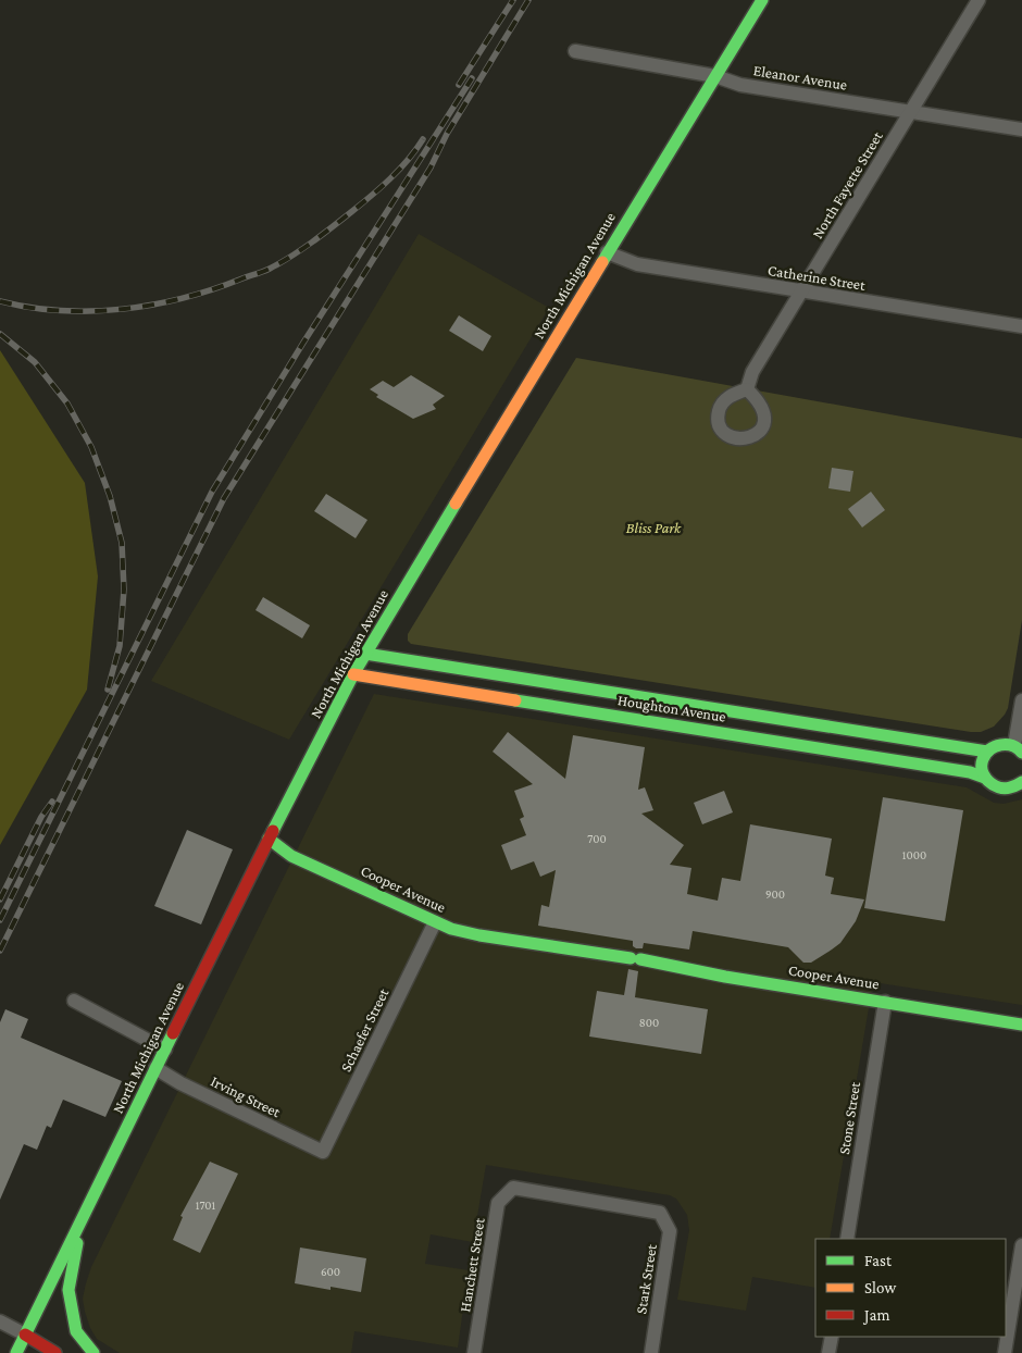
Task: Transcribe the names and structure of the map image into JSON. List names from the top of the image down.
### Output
{
  "streets": {
    "street": [
      "Eleanor Avenue",
      "North Fayette Street",
      "North Michigan Avenue",
      "Catherine Street",
      "Houghton Avenue",
      "Cooper Avenue",
      "Schaefer Street",
      "Irving Street",
      "Stone Street",
      "Hanchett Street",
      "Stark Street"
    ]
  },
  "crossings": [
    ["Eleanor Avenue", "North Fayette Street"],
    ["Eleanor Avenue", "North Michigan Avenue"],
    ["North Fayette Street", "Catherine Street"],
    ["North Michigan Avenue", "Catherine Street"],
    ["North Michigan Avenue", "Houghton Avenue"],
    ["North Michigan Avenue", "Cooper Avenue"],
    ["North Michigan Avenue", "Irving Street"],
    ["Cooper Avenue", "Schaefer Street"],
    ["Cooper Avenue", "Stone Street"],
    ["Schaefer Street", "Irving Street"],
    ["Hanchett Street", "Stark Street"]
  ],
  "parks": ["Bliss Park"],
  "house_numbers": [
    "700",
    "1000",
    "900",
    "800",
    "1701",
    "600"
  ],
  "legend": ["Fast", "Slow", "Jam"]
}
